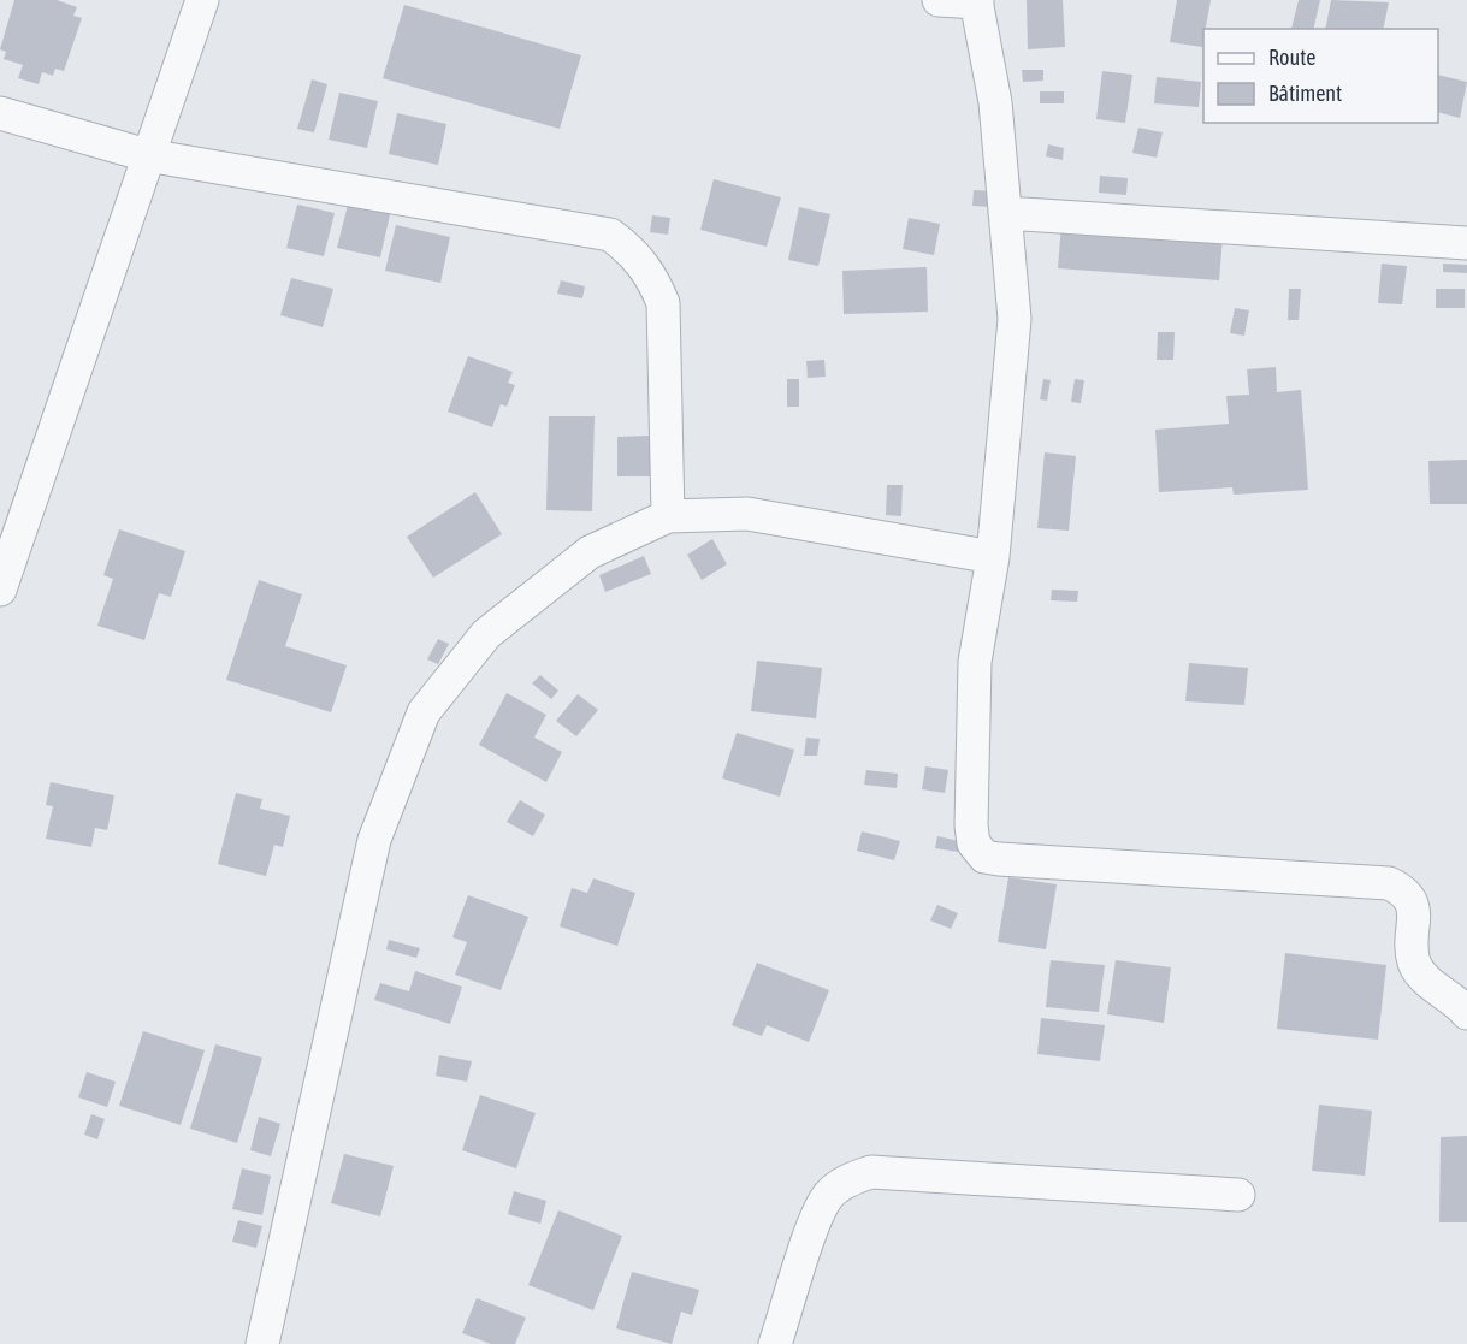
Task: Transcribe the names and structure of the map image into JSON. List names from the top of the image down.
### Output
{
  "legend": ["Route", "Bâtiment"]
}
